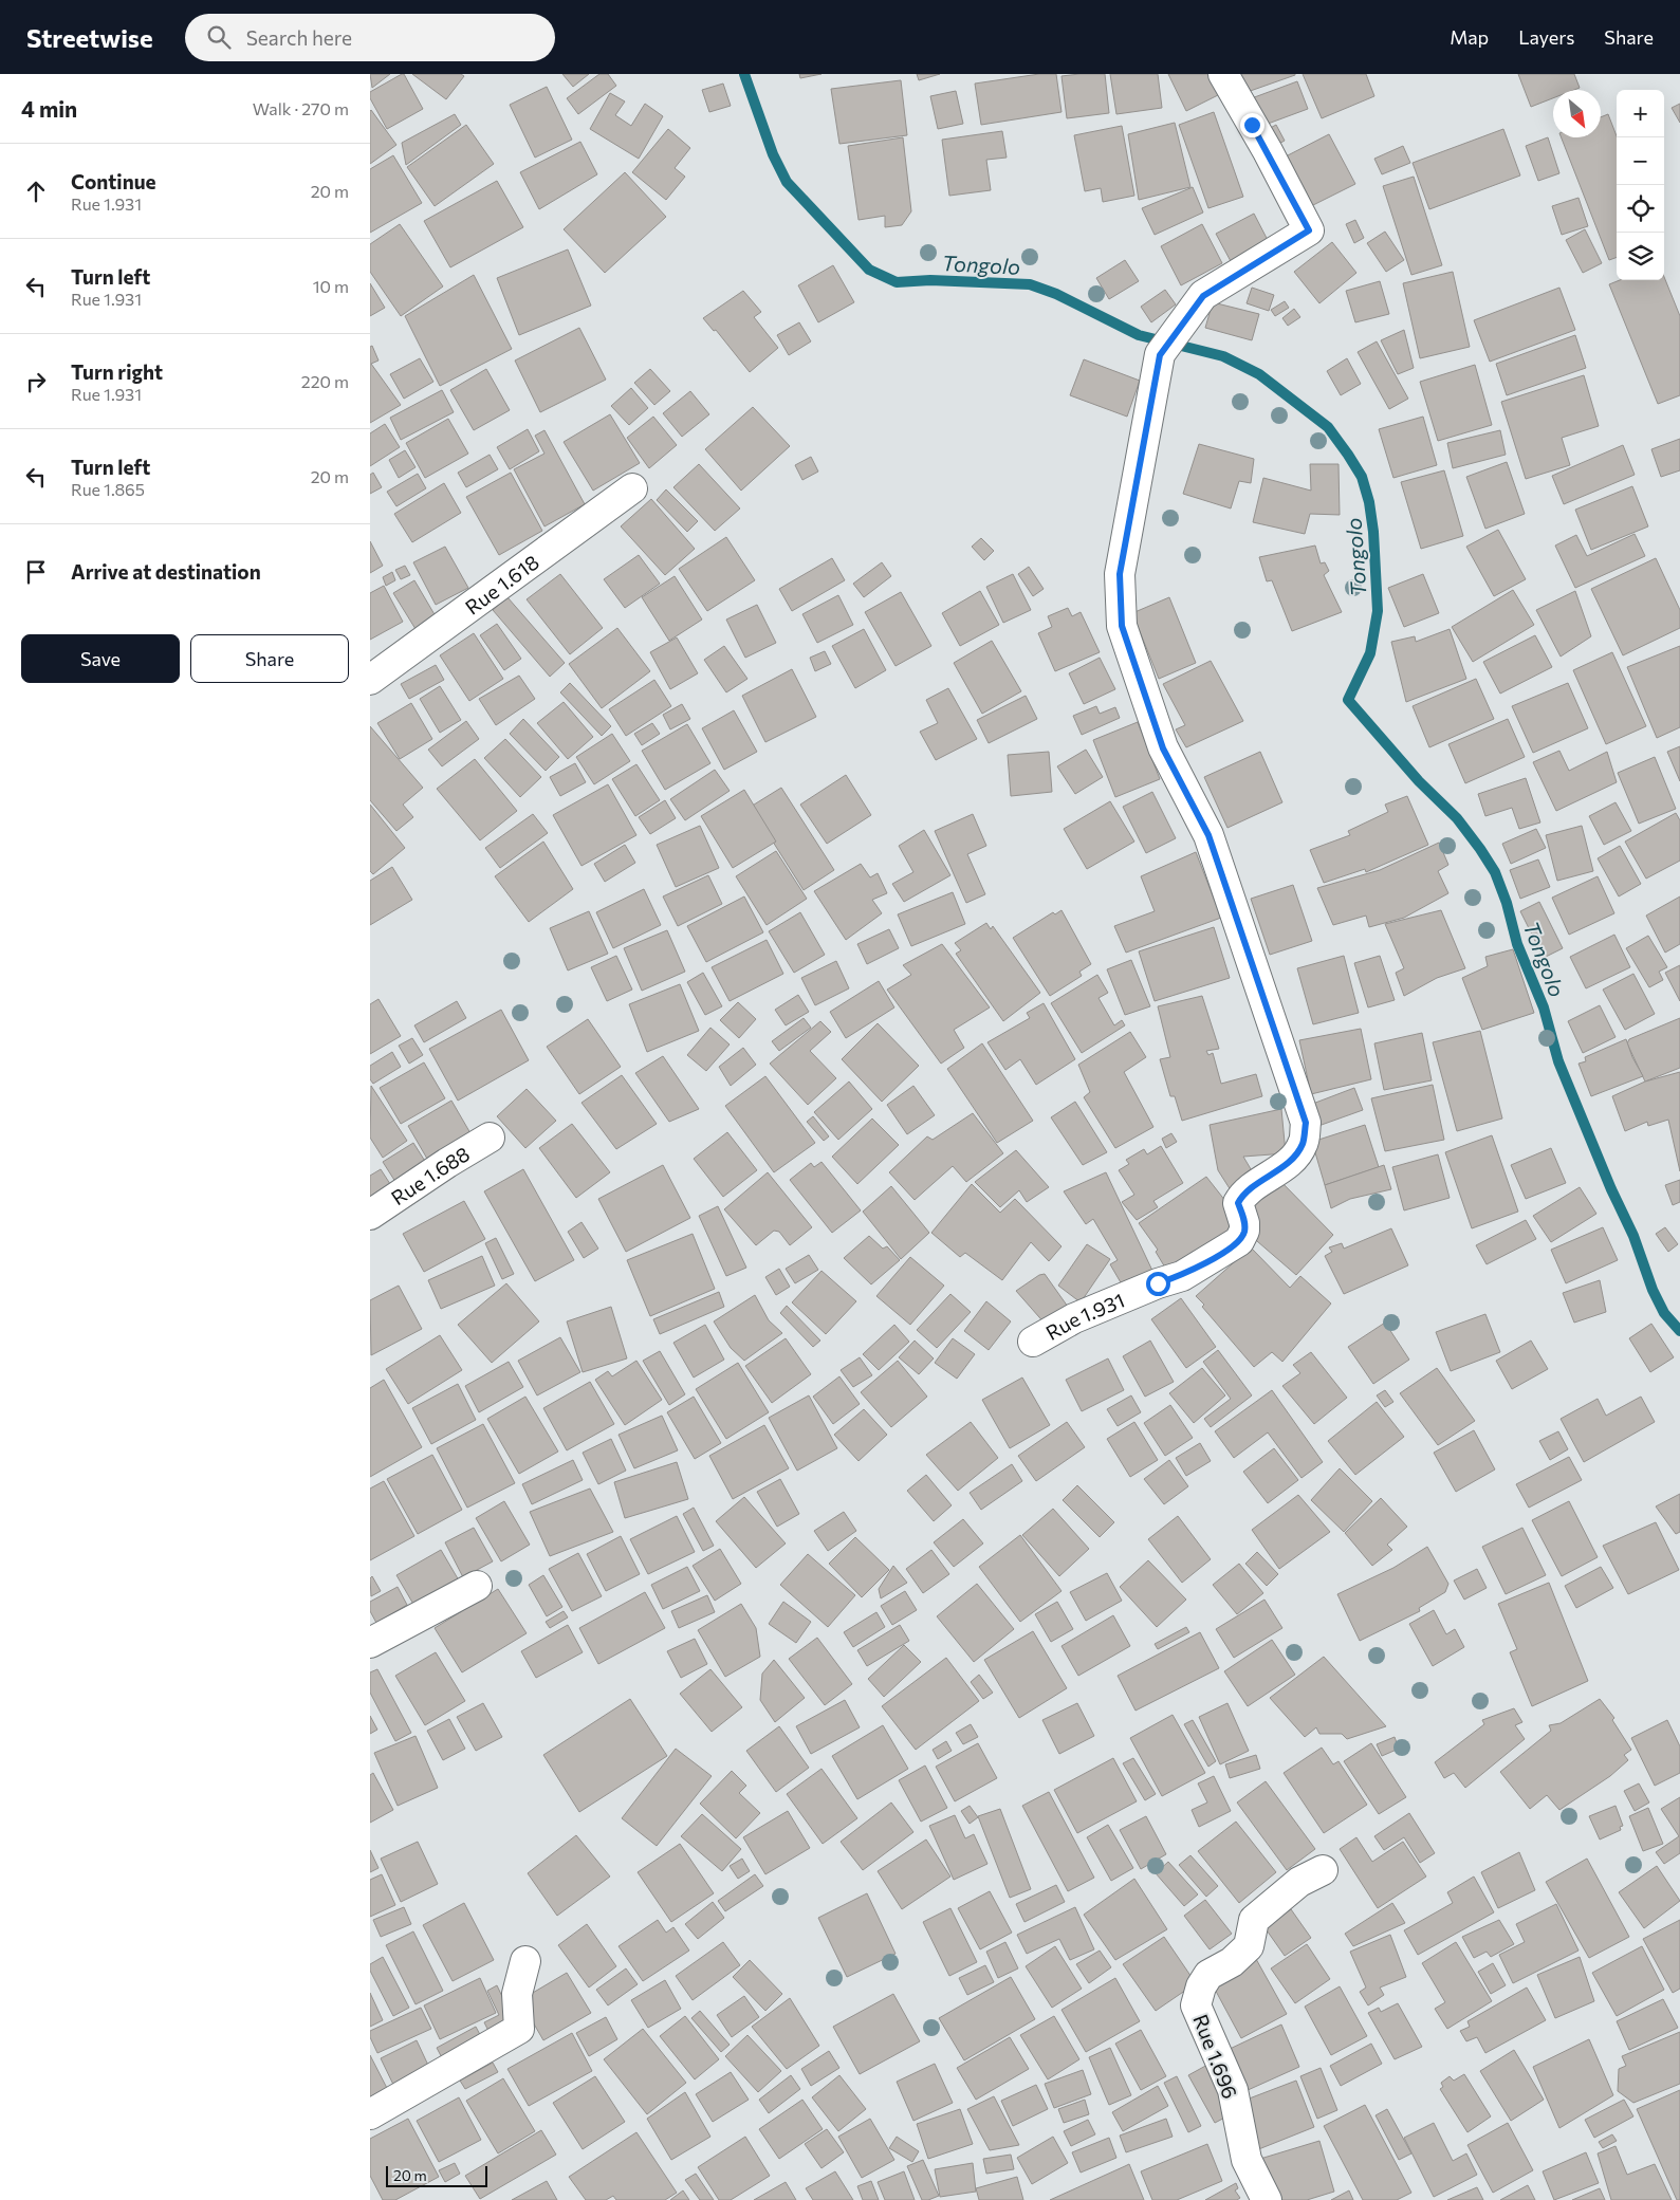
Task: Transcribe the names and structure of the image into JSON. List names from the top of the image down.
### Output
{
  "streets": {
    "street": [
      "Rue 1.618",
      "Rue 1.688",
      "Rue 1.931",
      "Rue 1.696"
    ]
  },
  "water": ["Tongolo"],
  "scale_bar": "20 m",
  "north": "bottom right",
  "page": {
    "header": "Streetwise",
    "search": "Search here",
    "nav": ["Map", "Layers", "Share"],
    "heading": ["4 min", "Walk · 270 m"],
    "map_buttons": ["+", "−"],
    "list": [
      ["Continue", "Rue 1.931", "20 m"],
      ["Turn left", "Rue 1.931", "10 m"],
      ["Turn right", "Rue 1.931", "220 m"],
      ["Turn left", "Rue 1.865", "20 m"],
      "Arrive at destination"
    ],
    "buttons": ["Save", "Share"],
    "scale": "20 m"
  }
}
